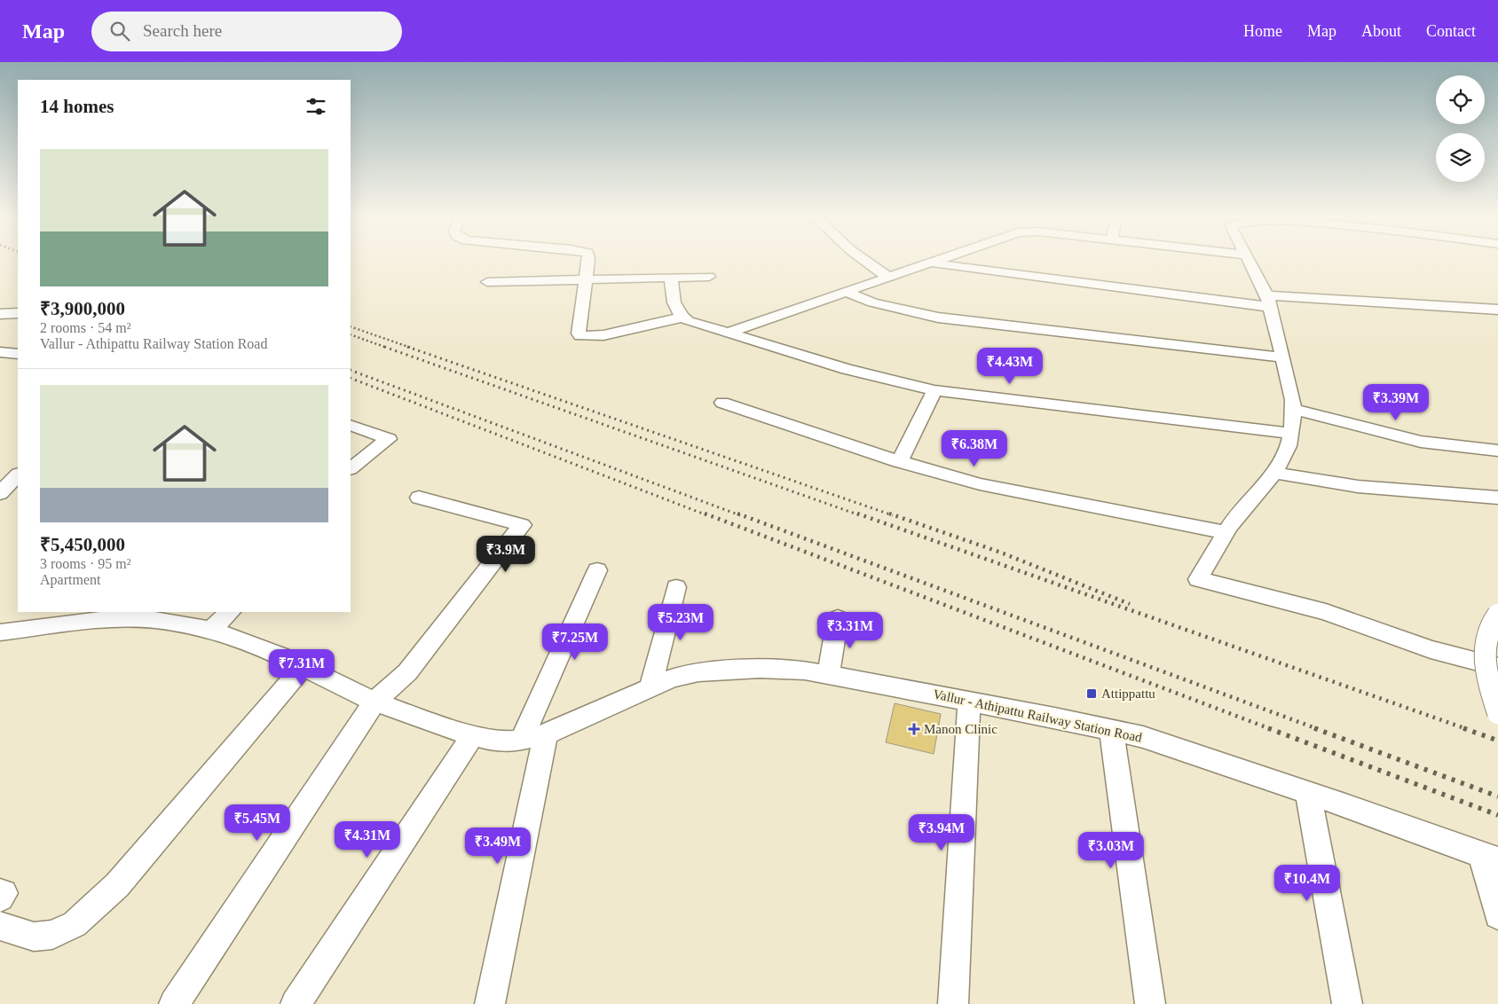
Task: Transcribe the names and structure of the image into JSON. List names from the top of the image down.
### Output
{
  "streets": {
    "street": ["Vallur - Athipattu Railway Station Road"]
  },
  "places": {
    "transit": ["Attippattu"],
    "health": ["Manon Clinic"]
  },
  "page": {
    "header": "Map",
    "search": "Search here",
    "nav": [
      "Home",
      "Map",
      "About",
      "Contact"
    ],
    "heading": "14 homes",
    "list": [
      {
        "name": "₹3,900,000",
        "note": "2 rooms · 54 m² · Vallur - Athipattu Railway Station Road"
      },
      {
        "name": "₹5,450,000",
        "note": "3 rooms · 95 m² · Apartment"
      }
    ],
    "price": [
      "₹4.43M",
      "₹3.39M",
      "₹6.38M",
      "₹3.9M",
      "₹5.23M",
      "₹3.31M",
      "₹7.25M",
      "₹7.31M",
      "₹5.45M",
      "₹3.94M",
      "₹4.31M",
      "₹3.49M",
      "₹3.03M",
      "₹10.4M"
    ]
  }
}
